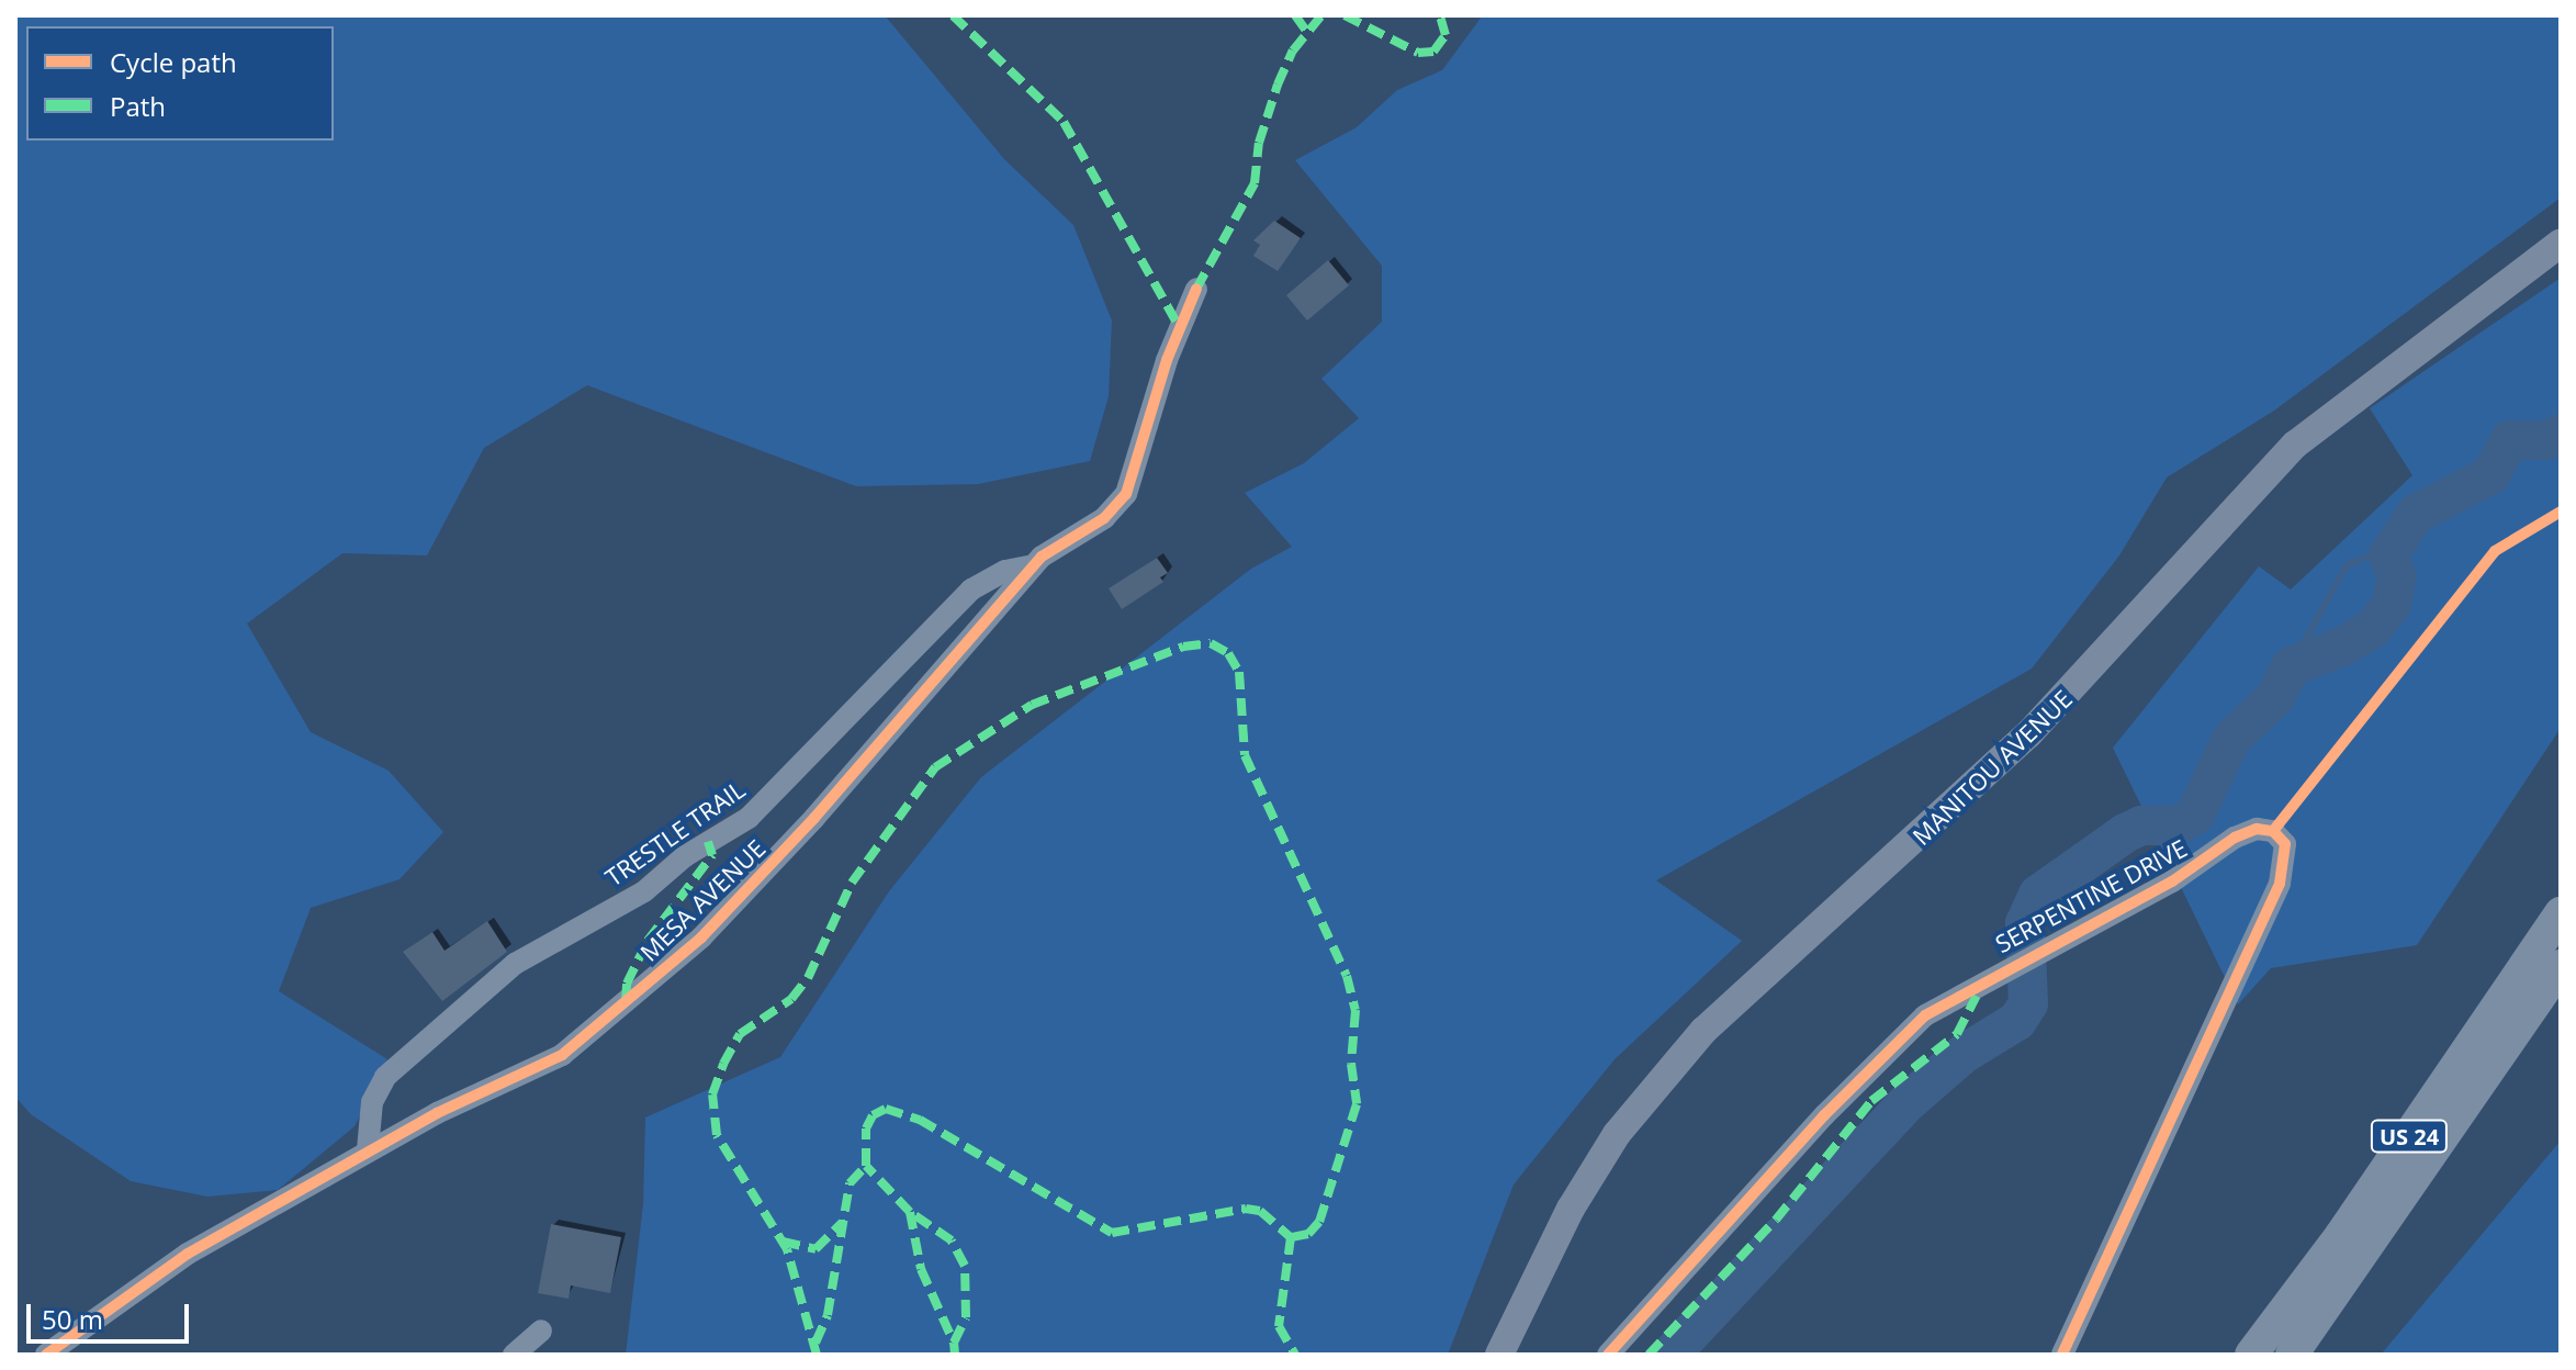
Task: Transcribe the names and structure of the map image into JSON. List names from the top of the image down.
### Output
{
  "streets": {
    "highway": ["US 24"],
    "main road": ["MANITOU AVENUE"],
    "street": ["TRESTLE TRAIL", "SERPENTINE DRIVE", "MESA AVENUE"]
  },
  "crossings": [
    ["TRESTLE TRAIL", "MESA AVENUE"]
  ],
  "legend": ["Cycle path", "Path"],
  "scale_bar": "50 m"
}
